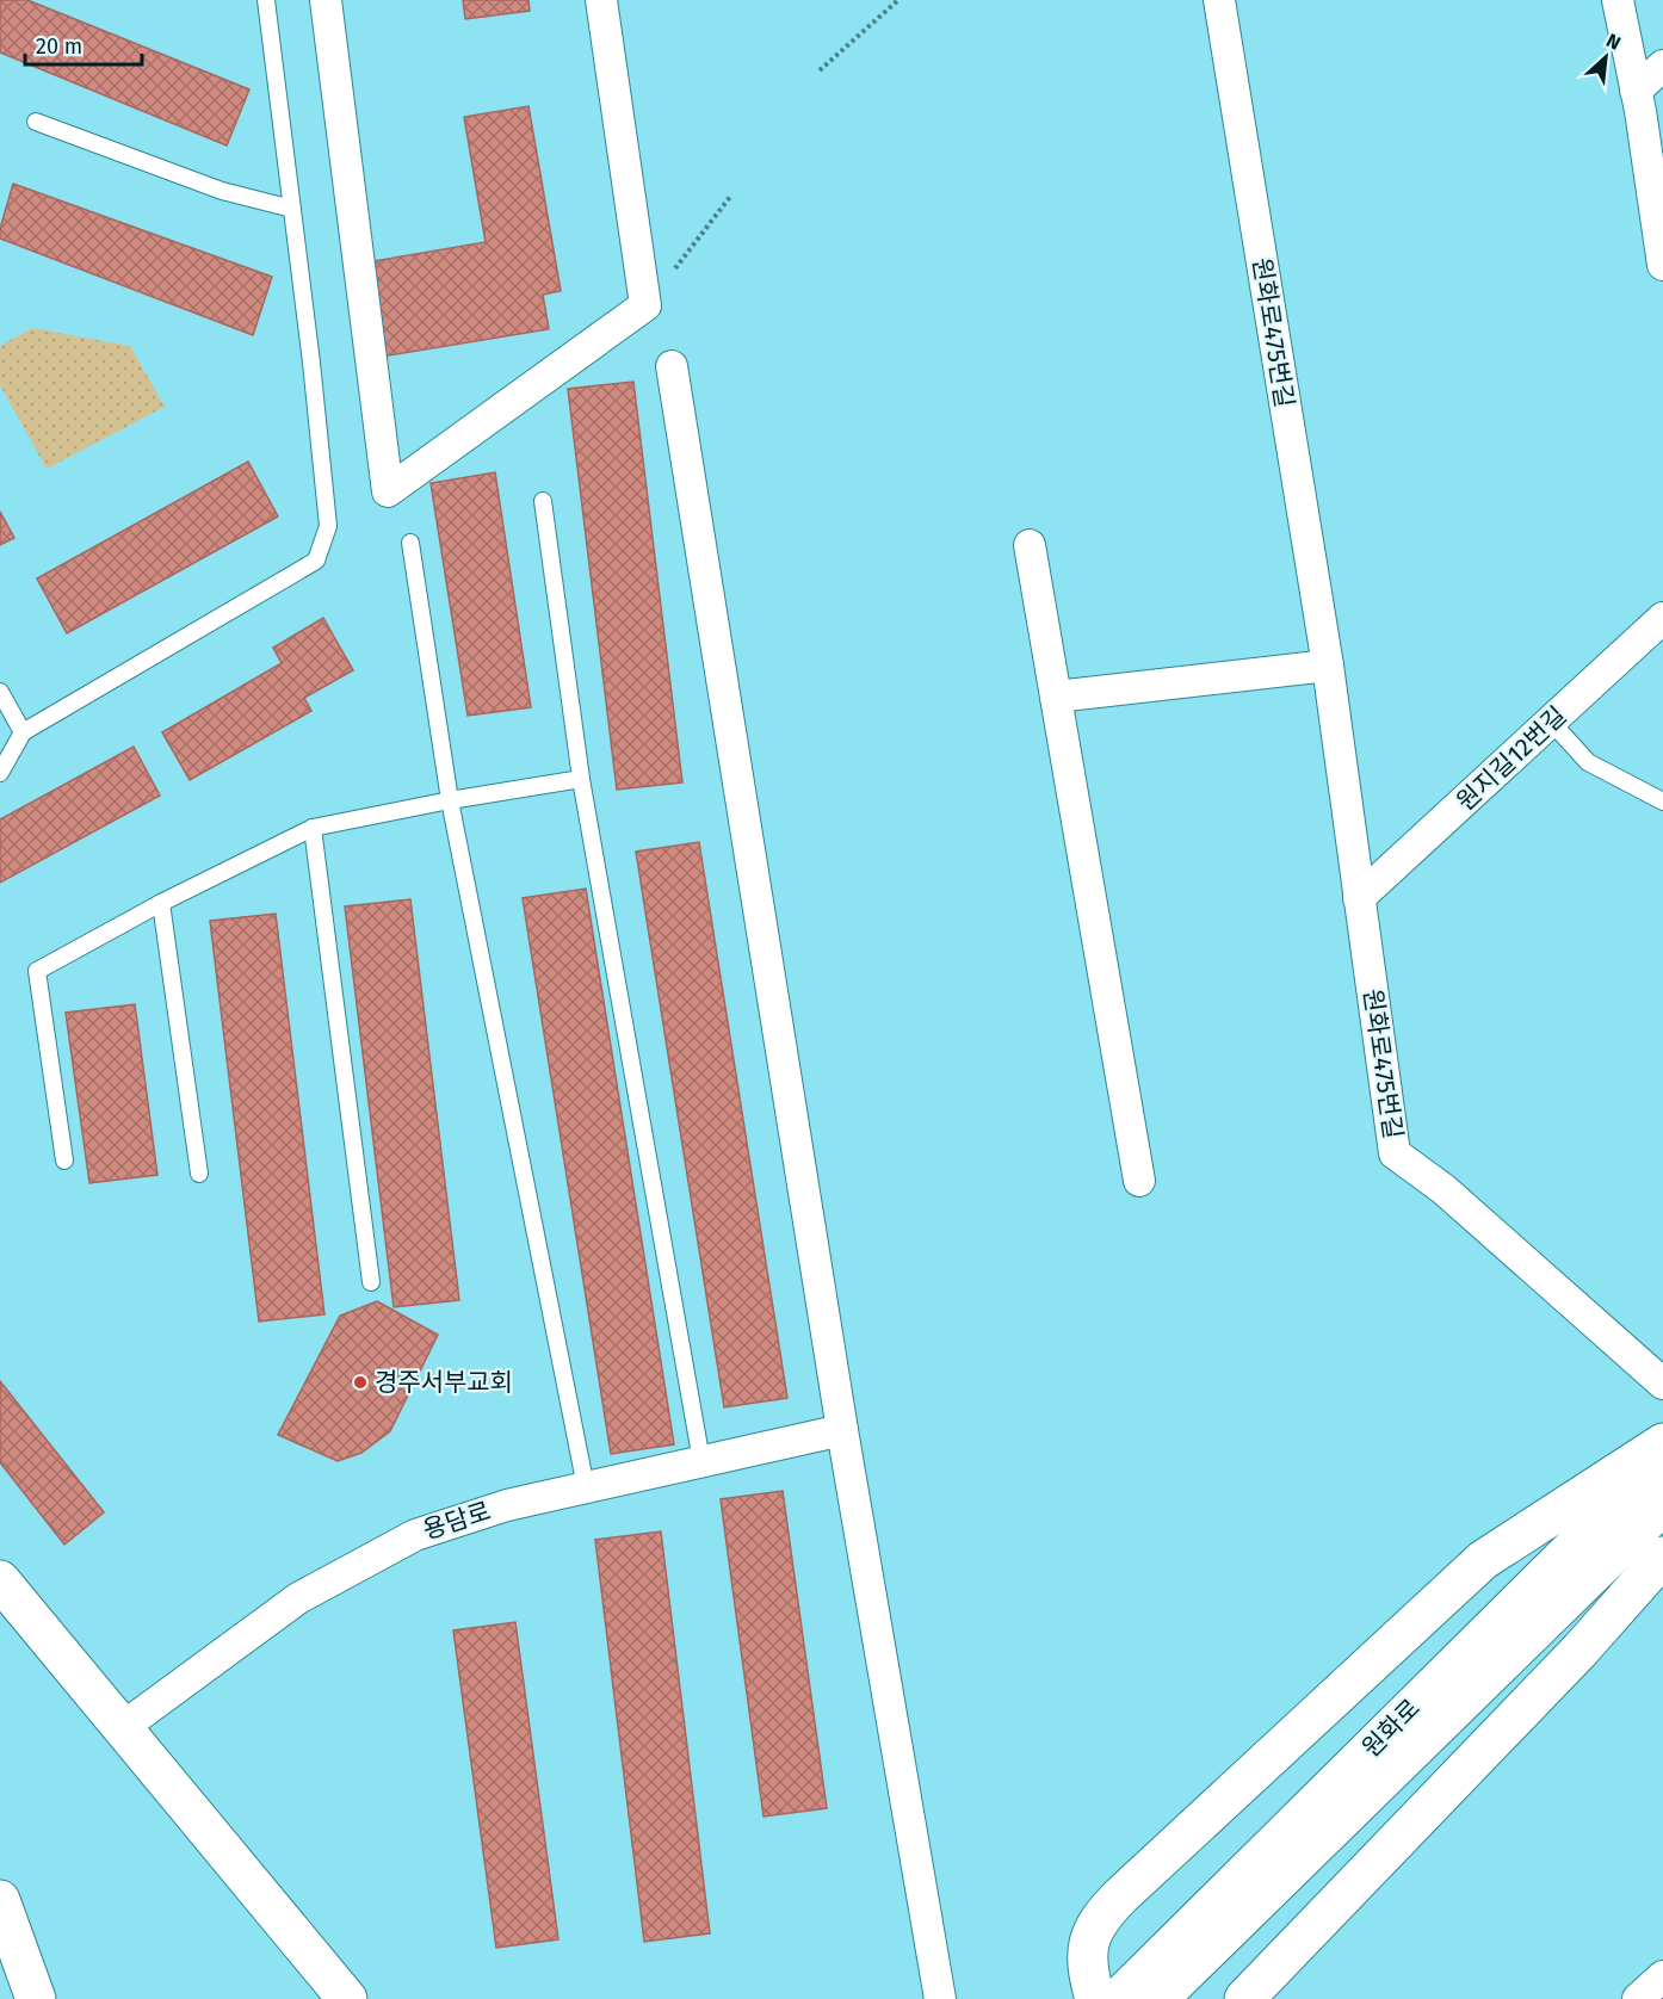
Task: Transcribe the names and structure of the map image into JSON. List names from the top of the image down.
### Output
{
  "streets": {
    "street": [
      "원화로475번길",
      "원지길12번길",
      "용담로",
      "원화로"
    ]
  },
  "crossings": [
    ["원화로475번길", "원지길12번길"]
  ],
  "places": ["경주서부교회"],
  "scale_bar": "20 m",
  "north": "top right"
}
